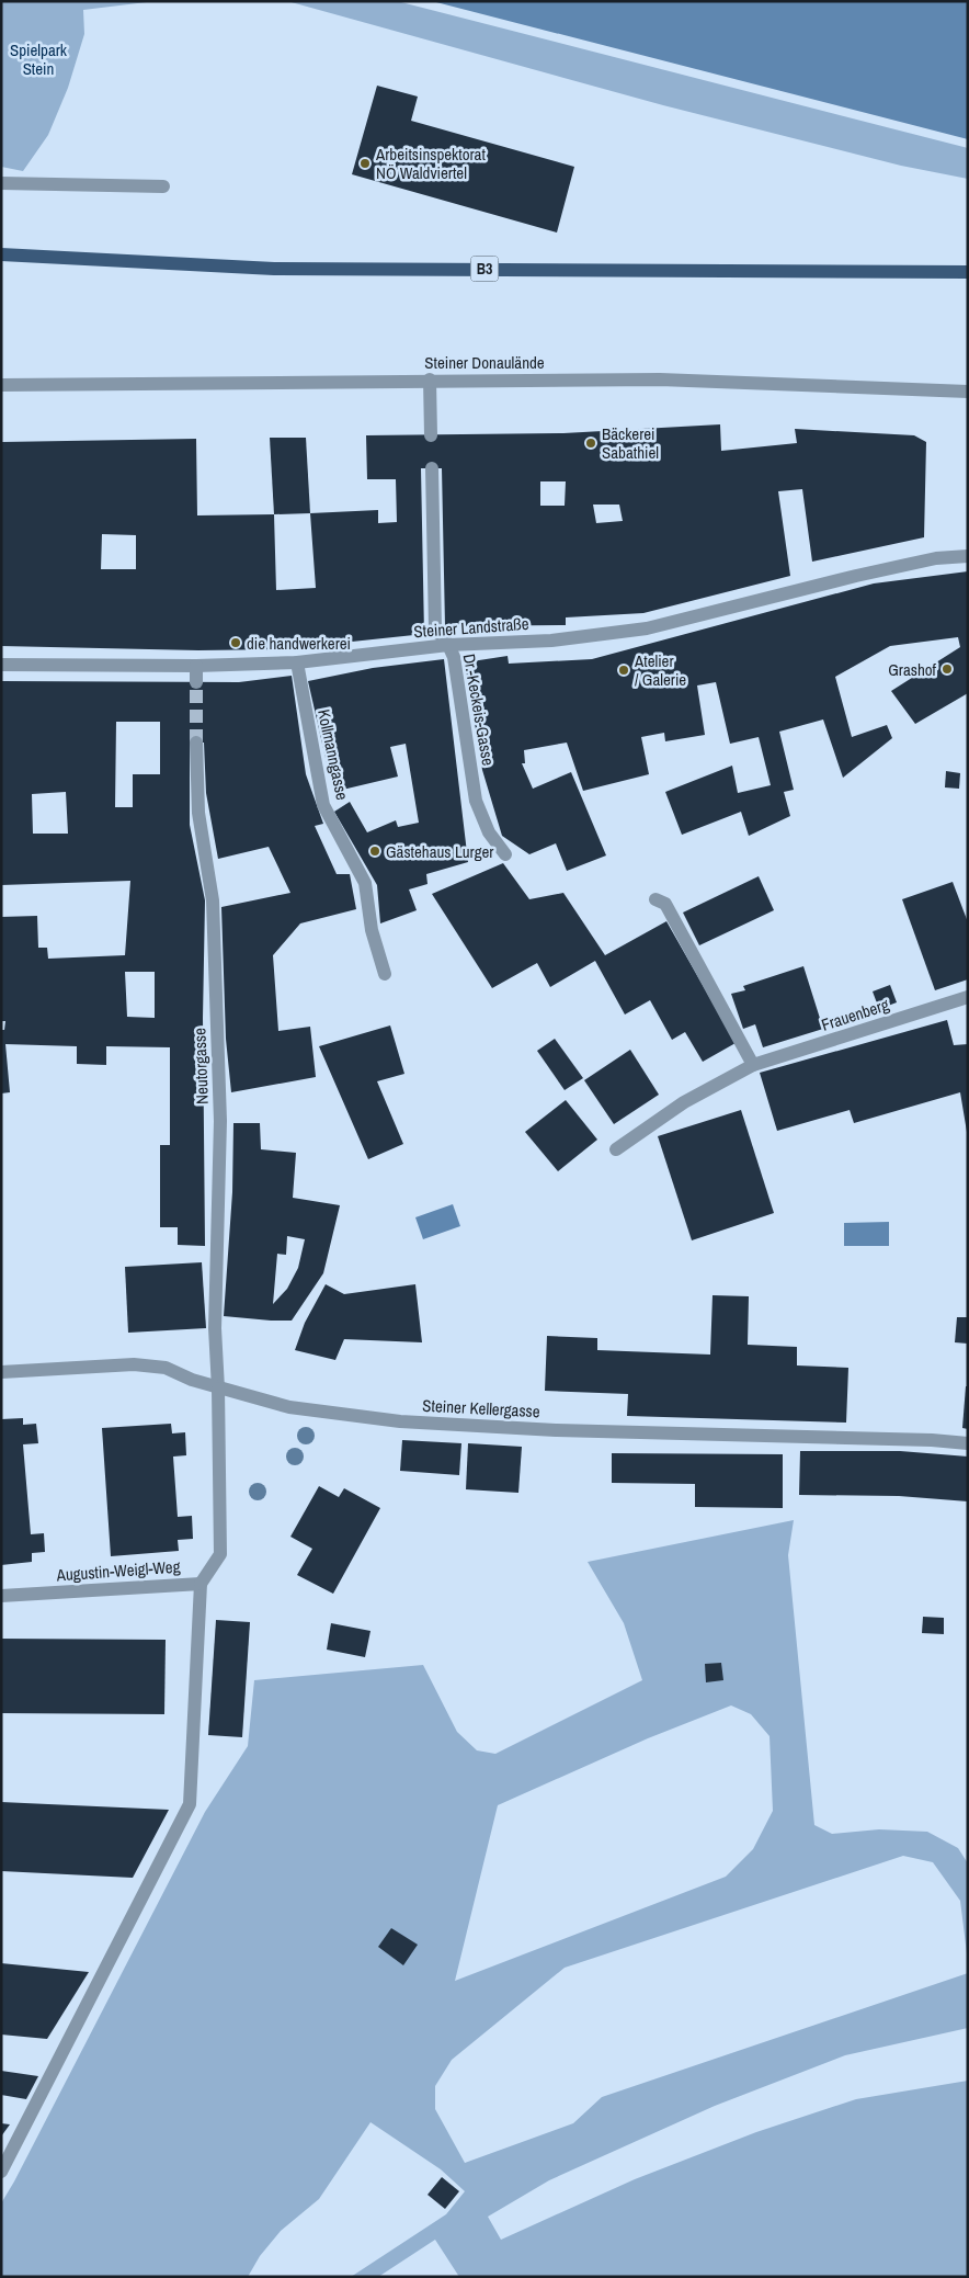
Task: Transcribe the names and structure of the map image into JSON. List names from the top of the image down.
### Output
{
  "streets": {
    "main road": ["B3"],
    "street": [
      "Steiner Donaulände",
      "Steiner Landstraße",
      "Dr.-Keckeis-Gasse",
      "Kollmanngasse",
      "Frauenberg",
      "Neutorgasse",
      "Steiner Kellergasse",
      "Augustin-Weigl-Weg"
    ]
  },
  "crossings": [
    ["Steiner Landstraße", "Dr.-Keckeis-Gasse"],
    ["Steiner Landstraße", "Kollmanngasse"],
    ["Neutorgasse", "Steiner Kellergasse"],
    ["Neutorgasse", "Augustin-Weigl-Weg"],
    ["Steiner Kellergasse", "Augustin-Weigl-Weg"]
  ],
  "parks": ["Spielpark Stein"],
  "places": [
    "Arbeitsinspektorat NÖ Waldviertel",
    "Bäckerei Sabathiel",
    "die handwerkerei",
    "Grashof",
    "Atelier / Galerie",
    "Gästehaus Lurger"
  ]
}
